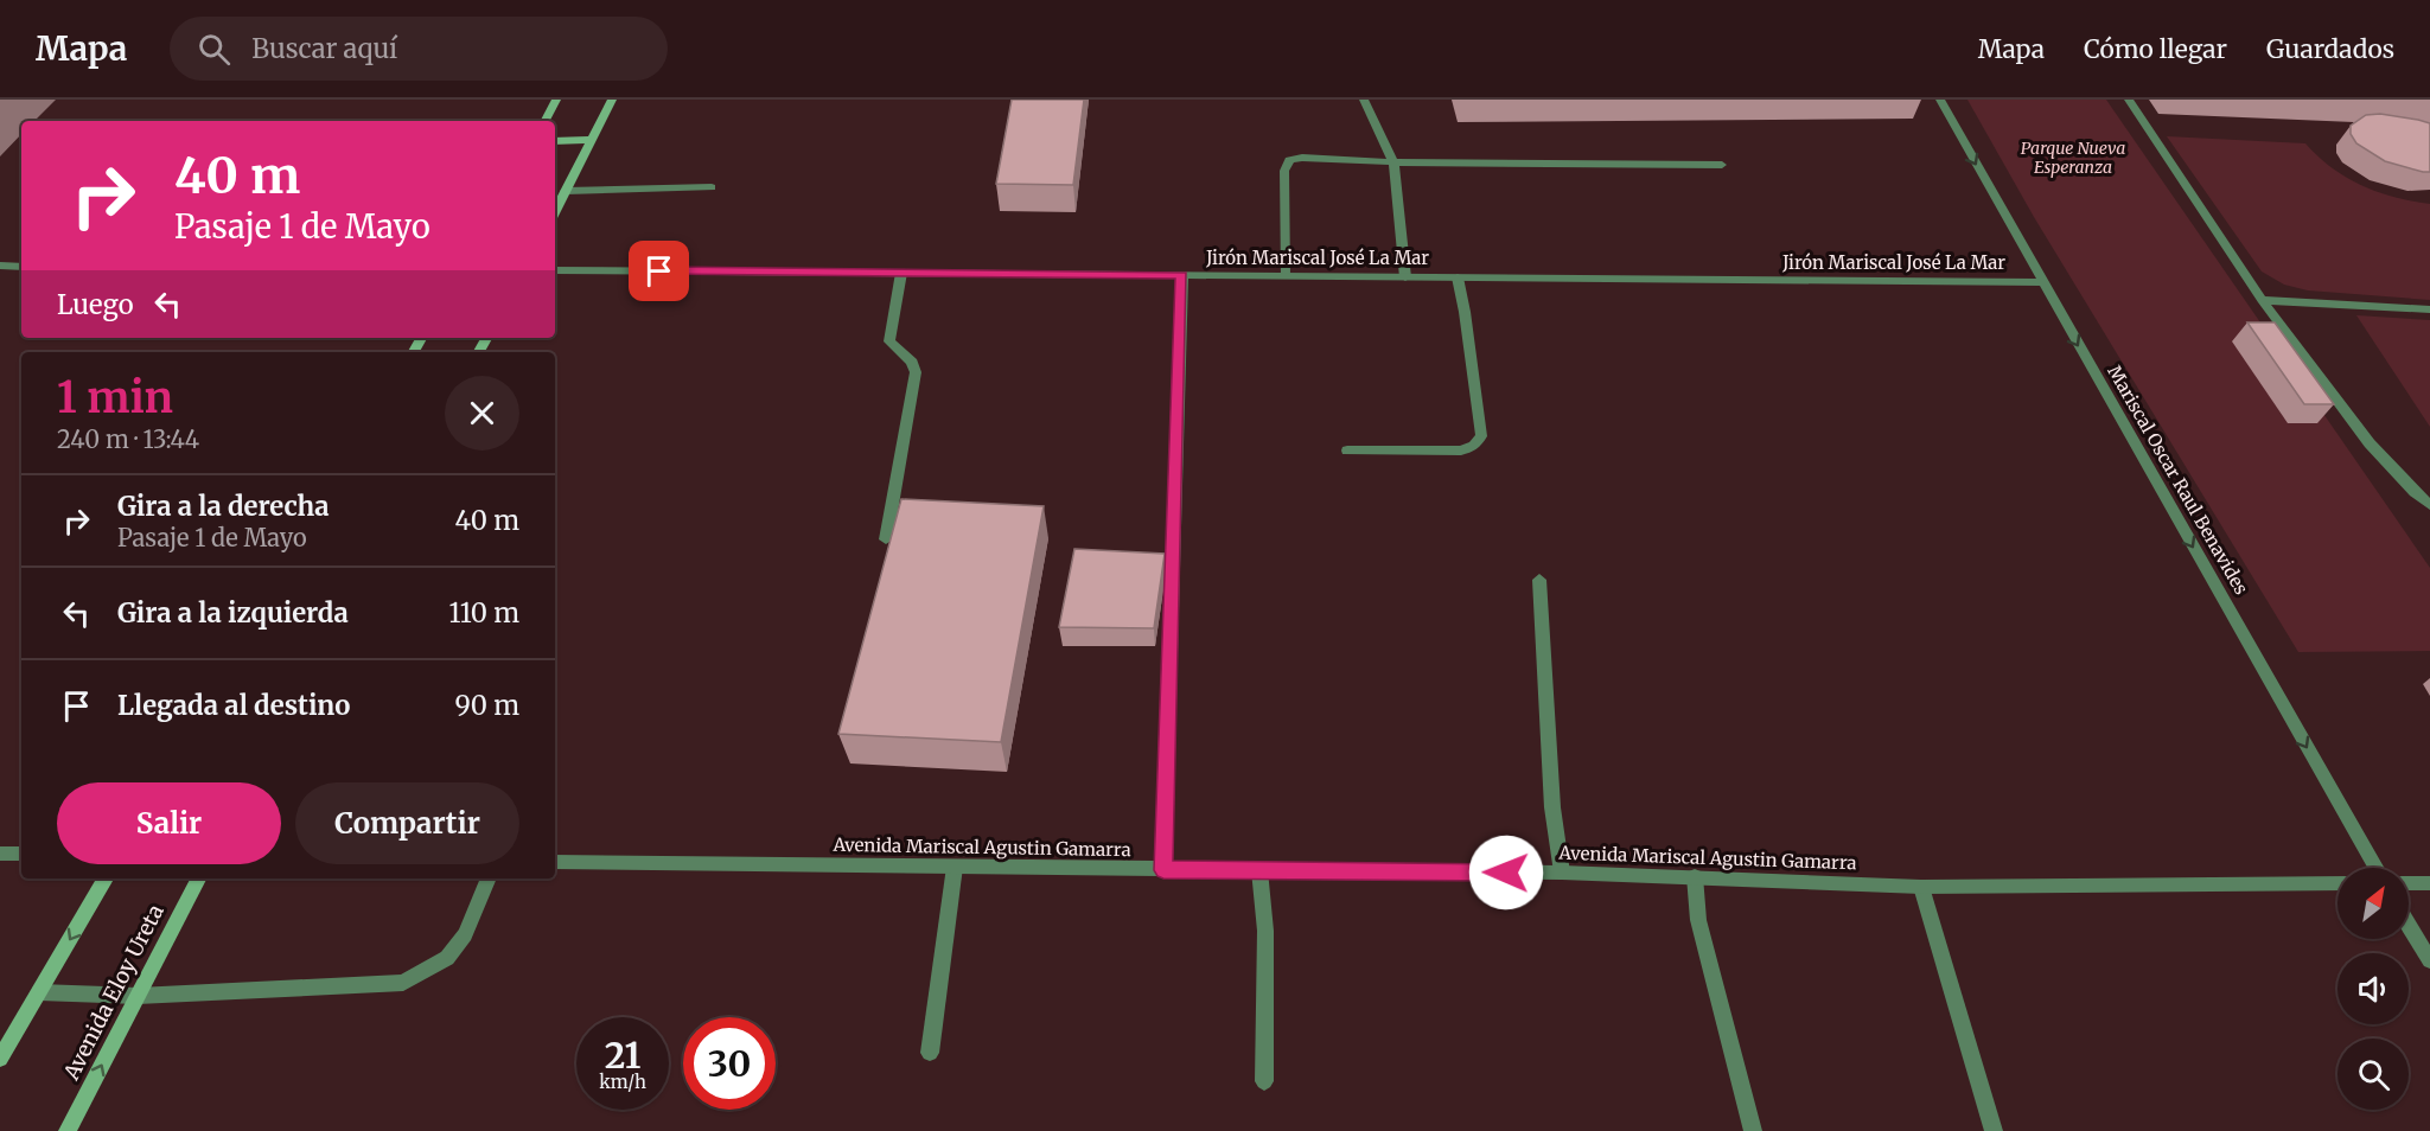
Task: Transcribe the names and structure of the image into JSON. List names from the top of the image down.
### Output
{
  "streets": {
    "street": [
      "Jirón Mariscal José La Mar",
      "Mariscal Oscar Raul Benavides",
      "Avenida Mariscal Agustin Gamarra",
      "Avenida Eloy Ureta"
    ]
  },
  "crossings": [
    ["Jirón Mariscal José La Mar", "Mariscal Oscar Raul Benavides"]
  ],
  "one_way": ["Mariscal Oscar Raul Benavides"],
  "parks": ["Parque Nueva Esperanza"],
  "north": "top right",
  "page": {
    "header": "Mapa",
    "search": "Buscar aquí",
    "nav": ["Mapa", "Cómo llegar", "Guardados"],
    "turn": ["40 m", "Pasaje 1 de Mayo"],
    "then": "Luego",
    "heading": ["1 min", "240 m · 13:44"],
    "list": [
      {
        "name": "Gira a la derecha",
        "note": "Pasaje 1 de Mayo",
        "value": "40 m"
      },
      {
        "name": "Gira a la izquierda",
        "value": "110 m"
      },
      {
        "name": "Llegada al destino",
        "value": "90 m"
      }
    ],
    "buttons": ["Salir", "Compartir"],
    "speed": "21 km/h",
    "limit": "30"
  }
}
